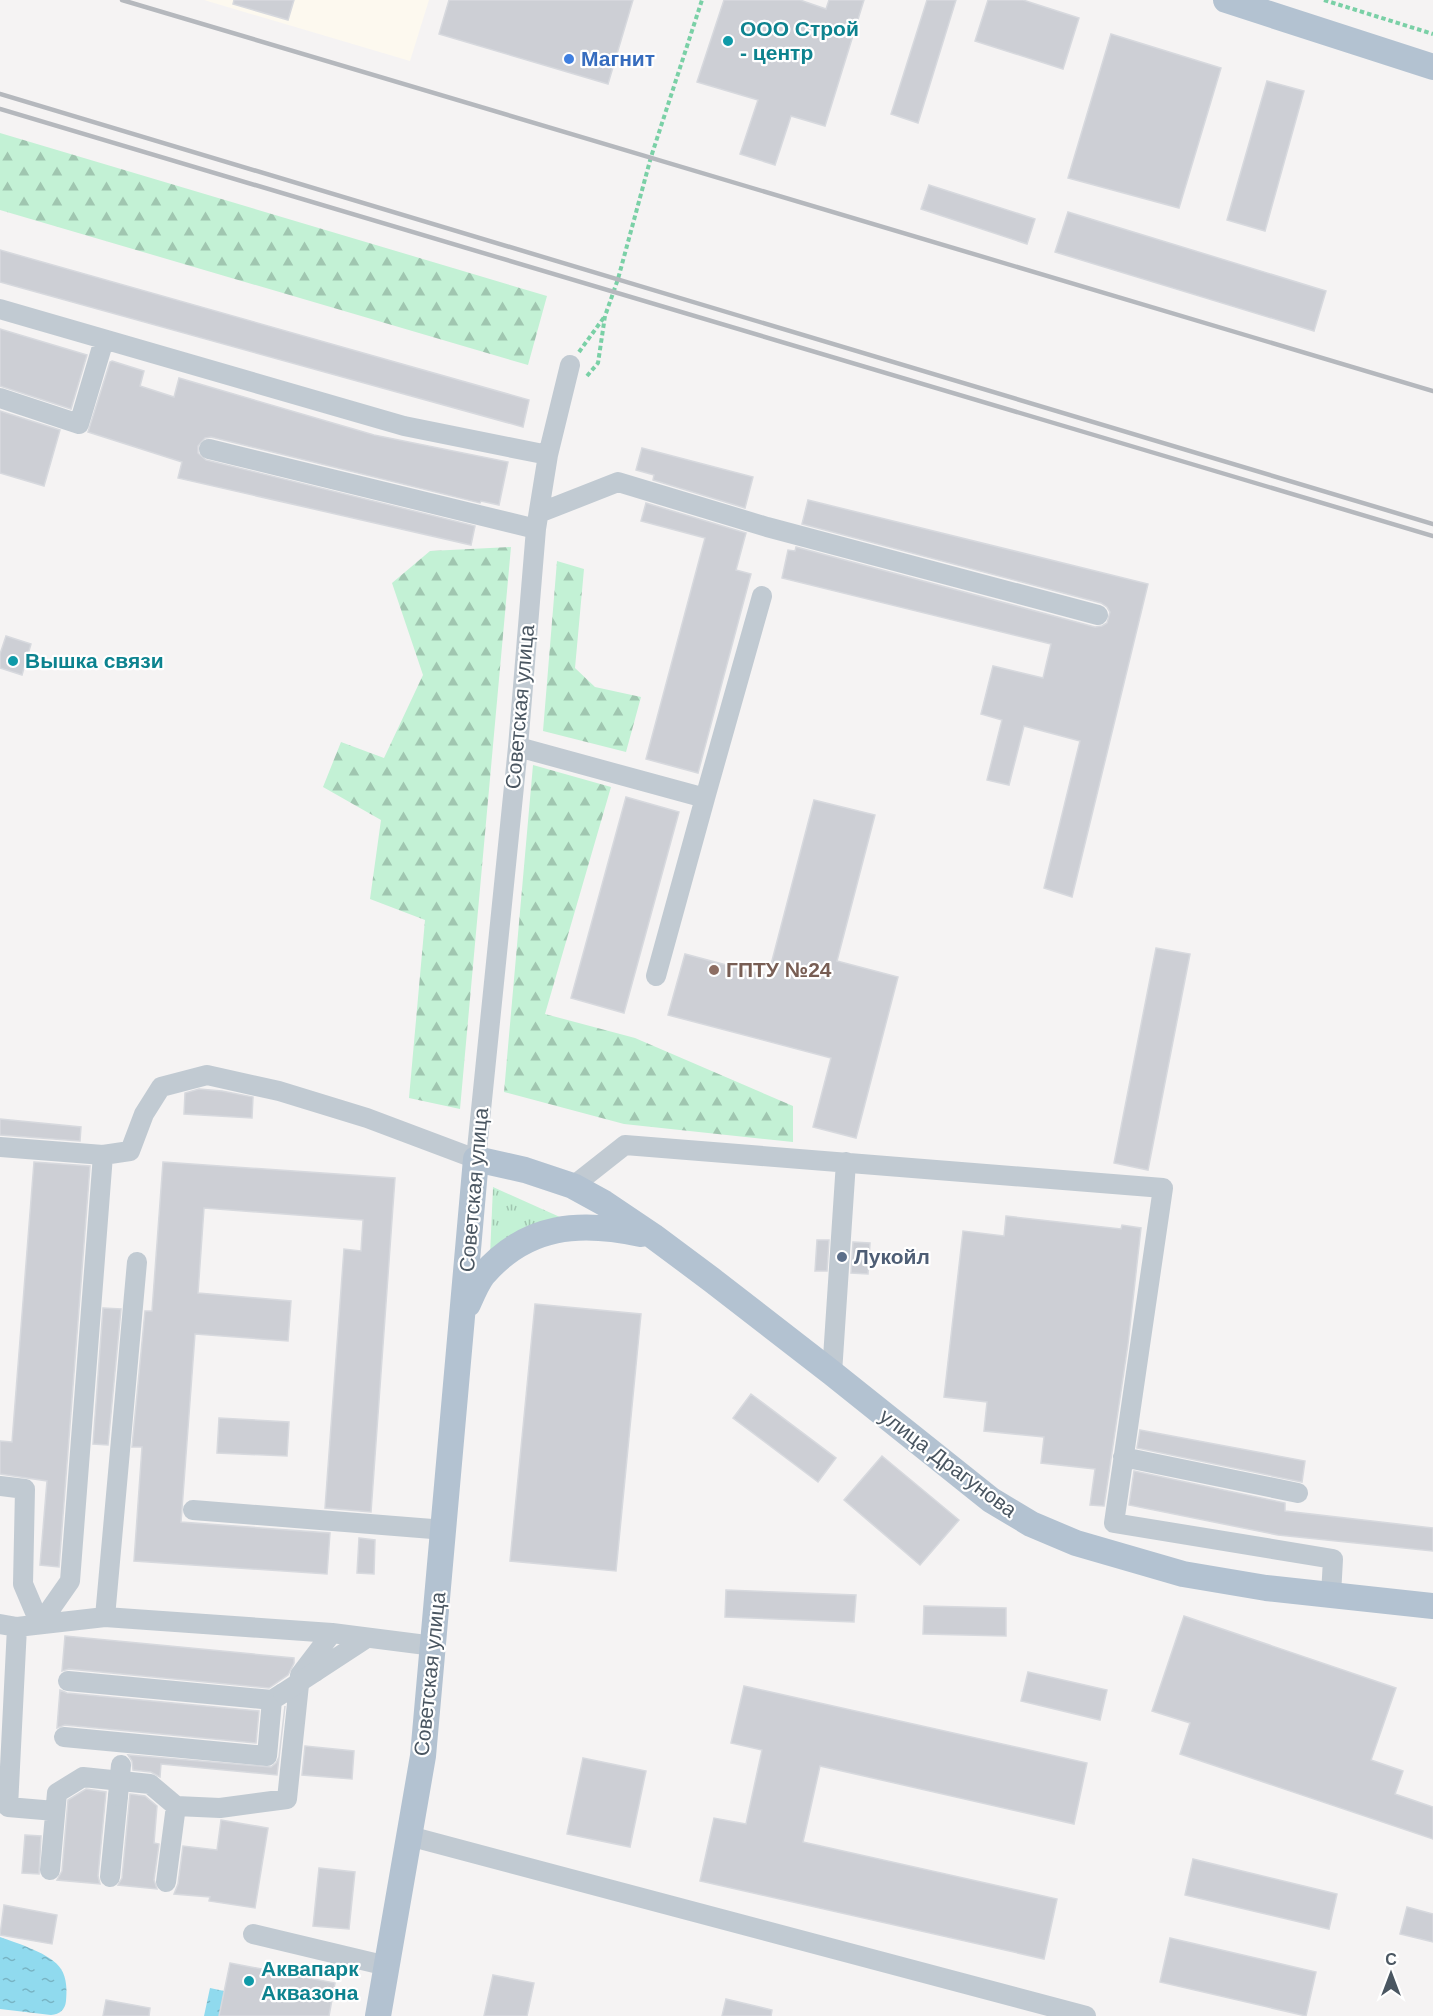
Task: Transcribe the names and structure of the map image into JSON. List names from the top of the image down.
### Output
{
  "streets": {
    "main road": ["Советская улица", "улица Драгунова"]
  },
  "crossings": [
    ["Советская улица", "улица Драгунова"]
  ],
  "places": [
    "ООО Строй - центр",
    "Магнит",
    "Вышка связи",
    "ГПТУ №24",
    "Лукойл",
    "Аквапарк Аквазона"
  ],
  "north": "top"
}
